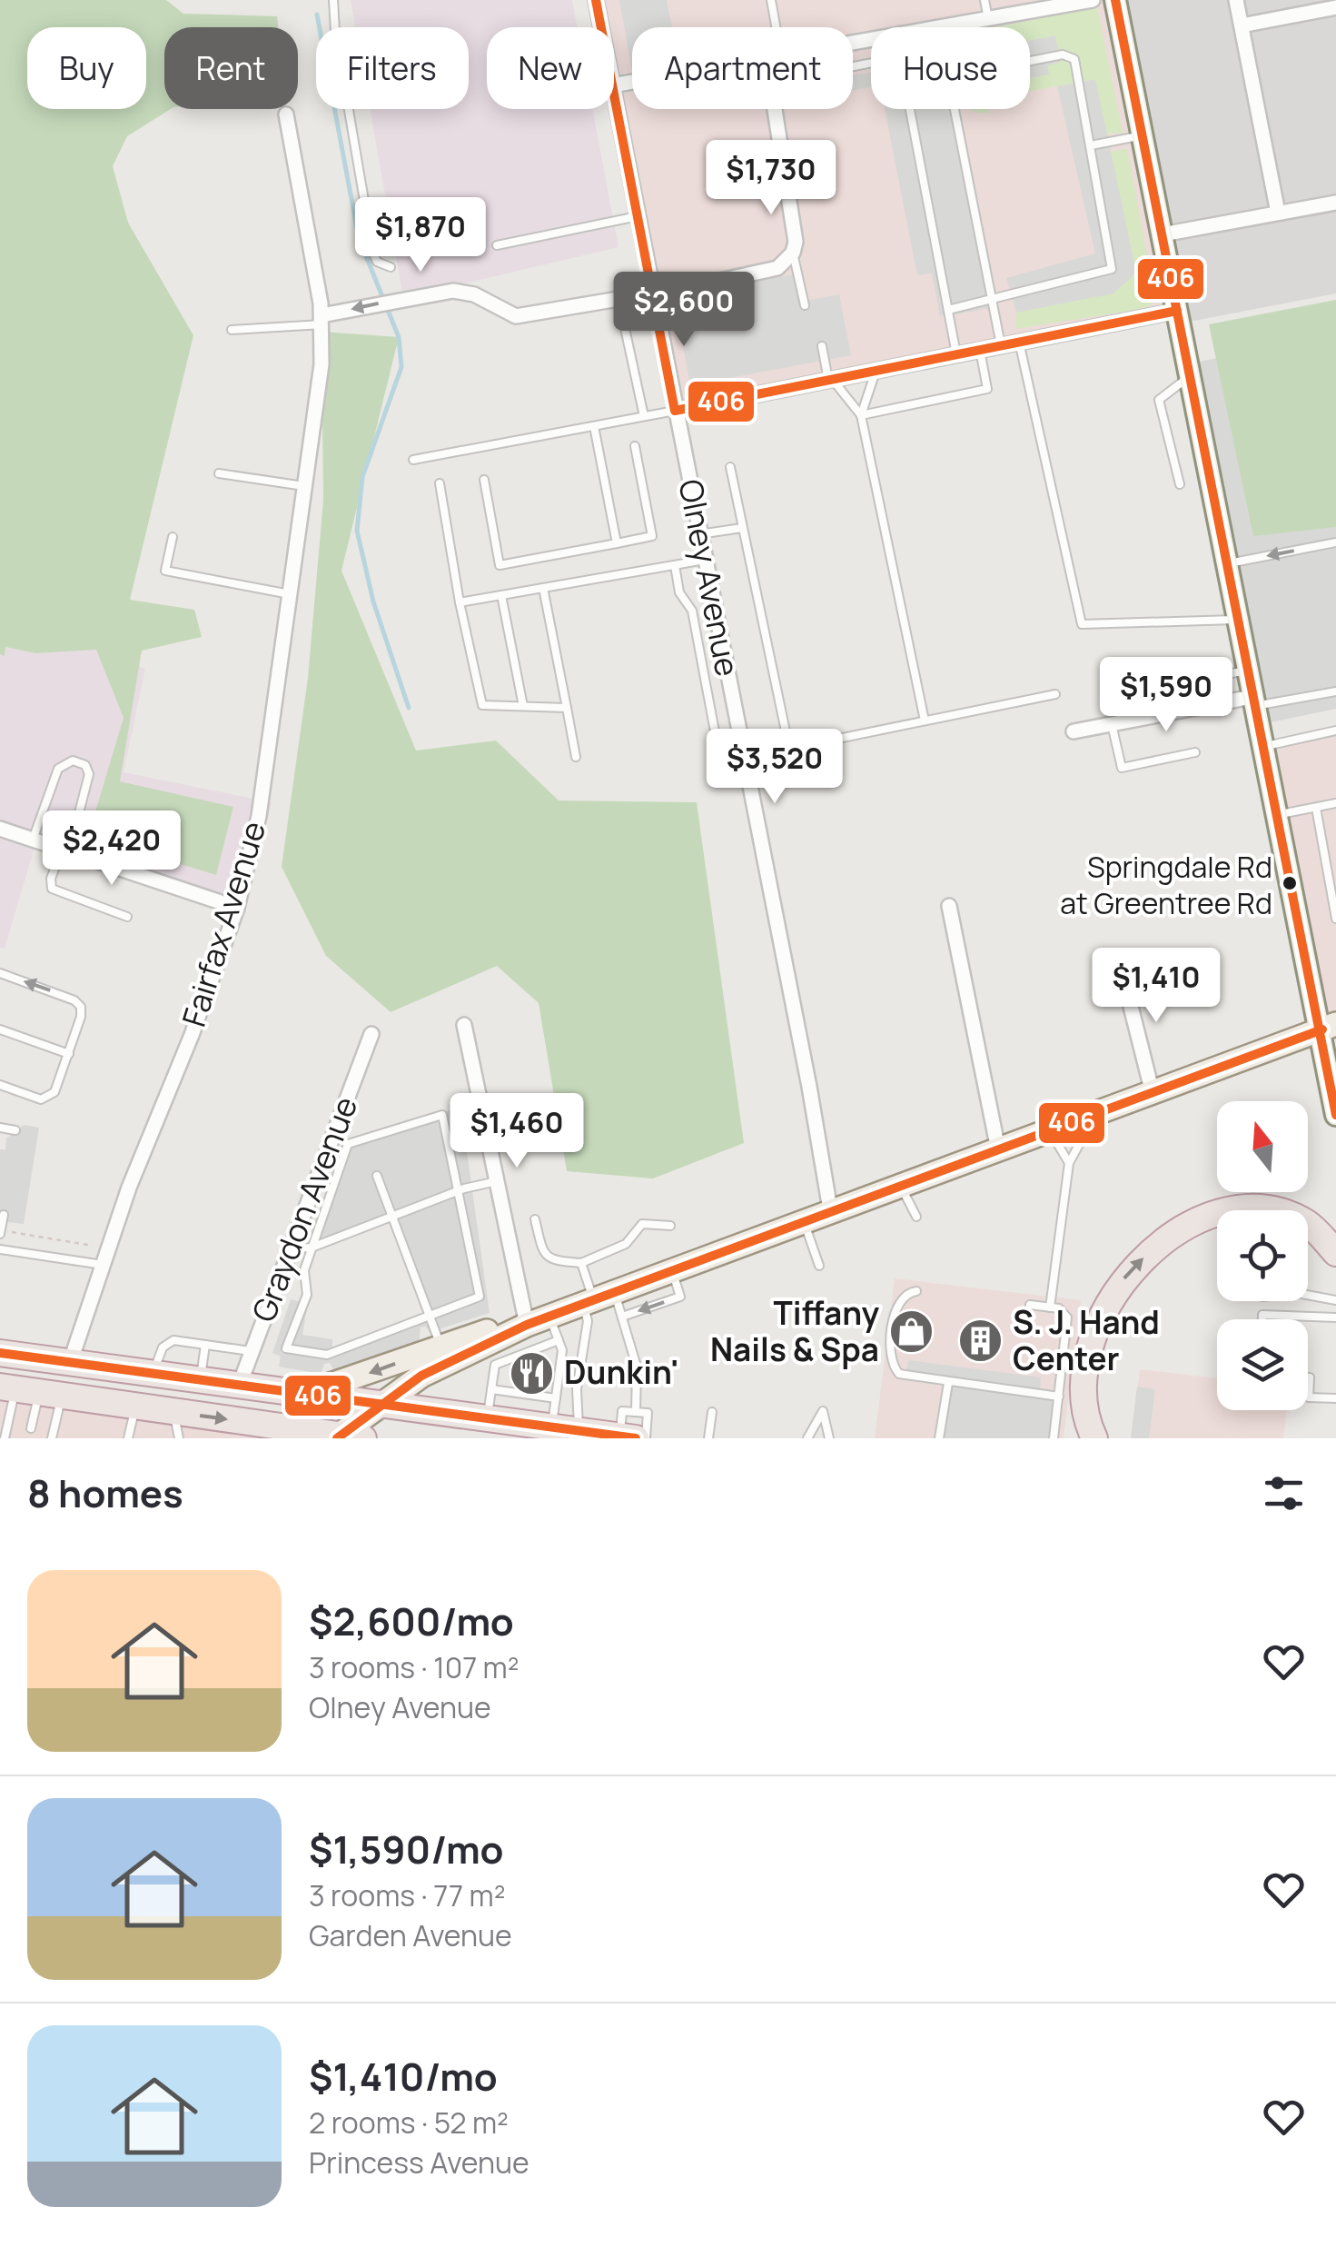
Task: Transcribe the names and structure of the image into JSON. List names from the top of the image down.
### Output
{
  "streets": {
    "street": ["Olney Avenue", "Fairfax Avenue", "Graydon Avenue"]
  },
  "places": {
    "other": ["Springdale Rd at Greentree Rd"],
    "shop": ["Tiffany Nails & Spa"],
    "building": ["S. J. Hand Center"],
    "restaurant": ["Dunkin'"]
  },
  "lines": ["transit line 406"],
  "north": "top",
  "page": {
    "chip": [
      "Buy",
      "Rent",
      "Filters",
      "New",
      "Apartment",
      "House"
    ],
    "price": [
      "$1,730",
      "$1,870",
      "$2,600",
      "$1,590",
      "$3,520",
      "$2,420",
      "$1,410",
      "$1,460"
    ],
    "heading": "8 homes",
    "list": [
      {
        "name": "$2,600/mo",
        "note": "3 rooms · 107 m² · Olney Avenue"
      },
      {
        "name": "$1,590/mo",
        "note": "3 rooms · 77 m² · Garden Avenue"
      },
      {
        "name": "$1,410/mo",
        "note": "2 rooms · 52 m² · Princess Avenue"
      }
    ]
  }
}
